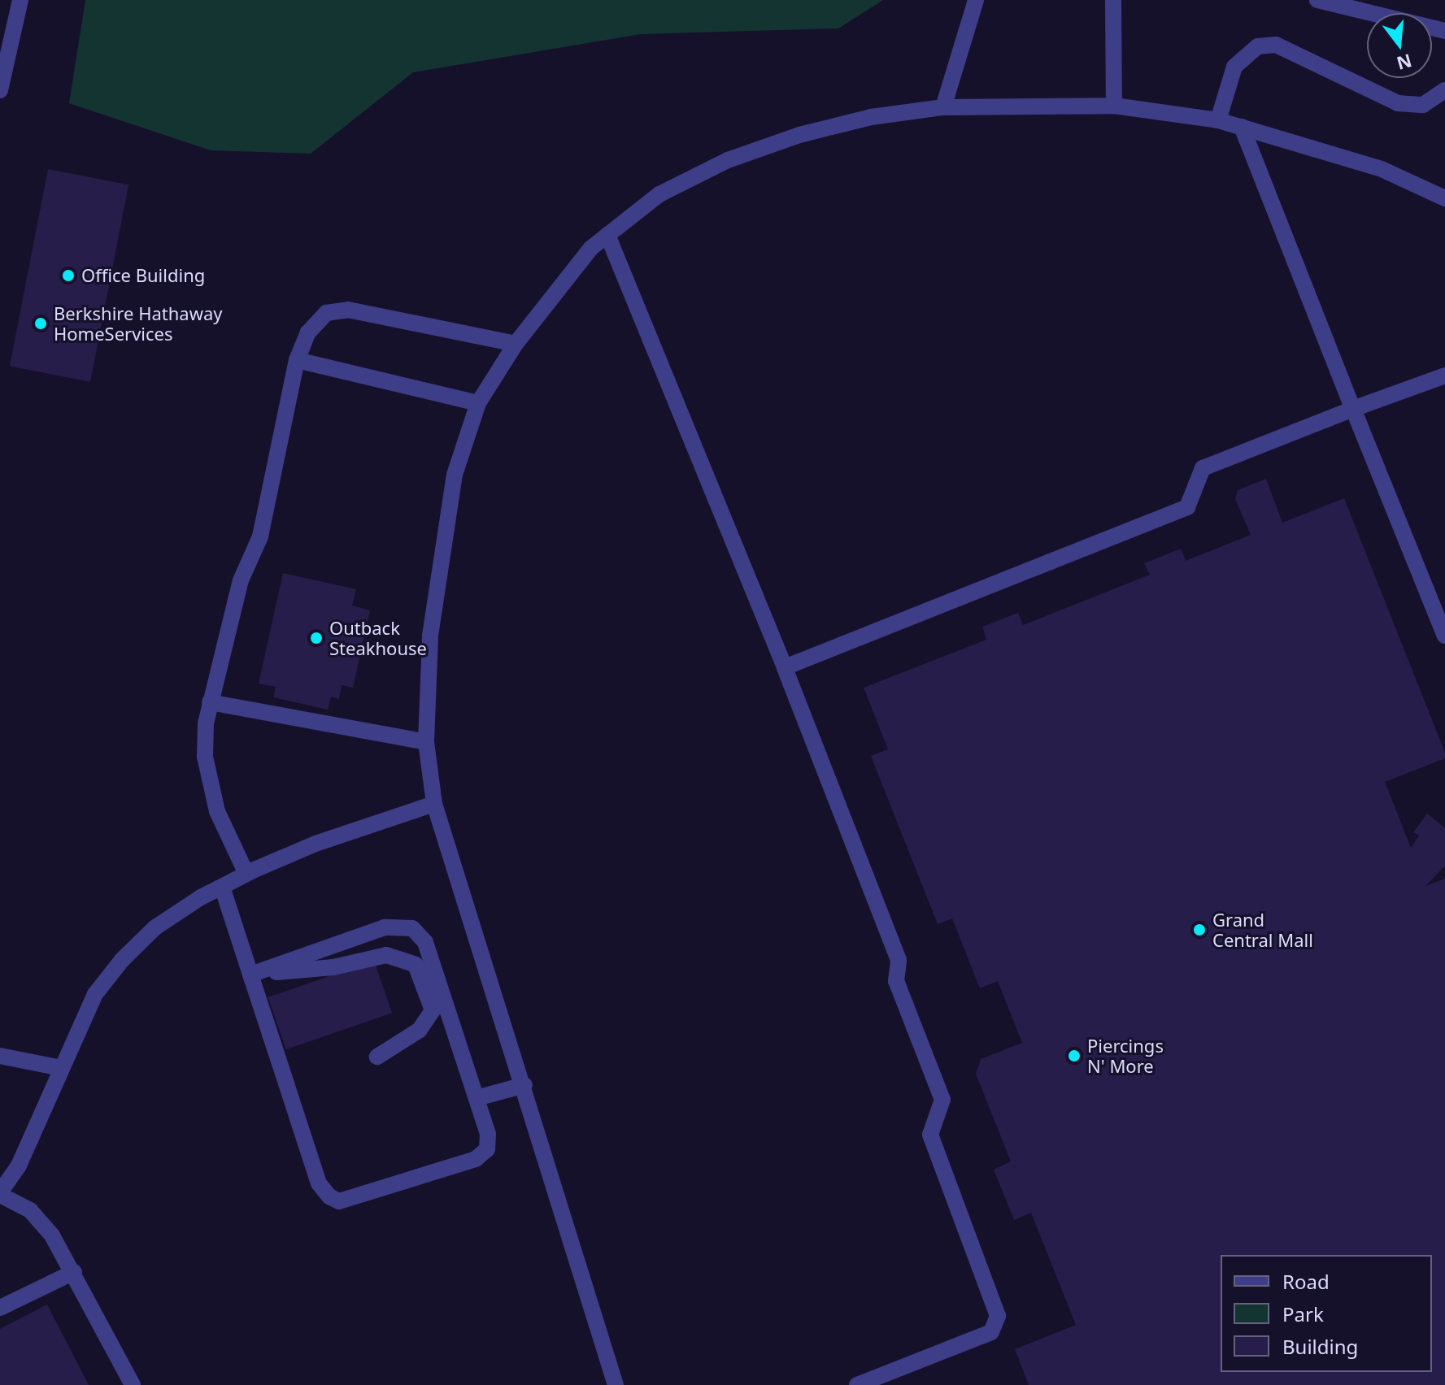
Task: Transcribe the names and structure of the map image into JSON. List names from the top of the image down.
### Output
{
  "places": [
    "Office Building",
    "Berkshire Hathaway HomeServices",
    "Outback Steakhouse",
    "Grand Central Mall",
    "Piercings N' More"
  ],
  "legend": ["Road", "Park", "Building"],
  "north": "bottom"
}
